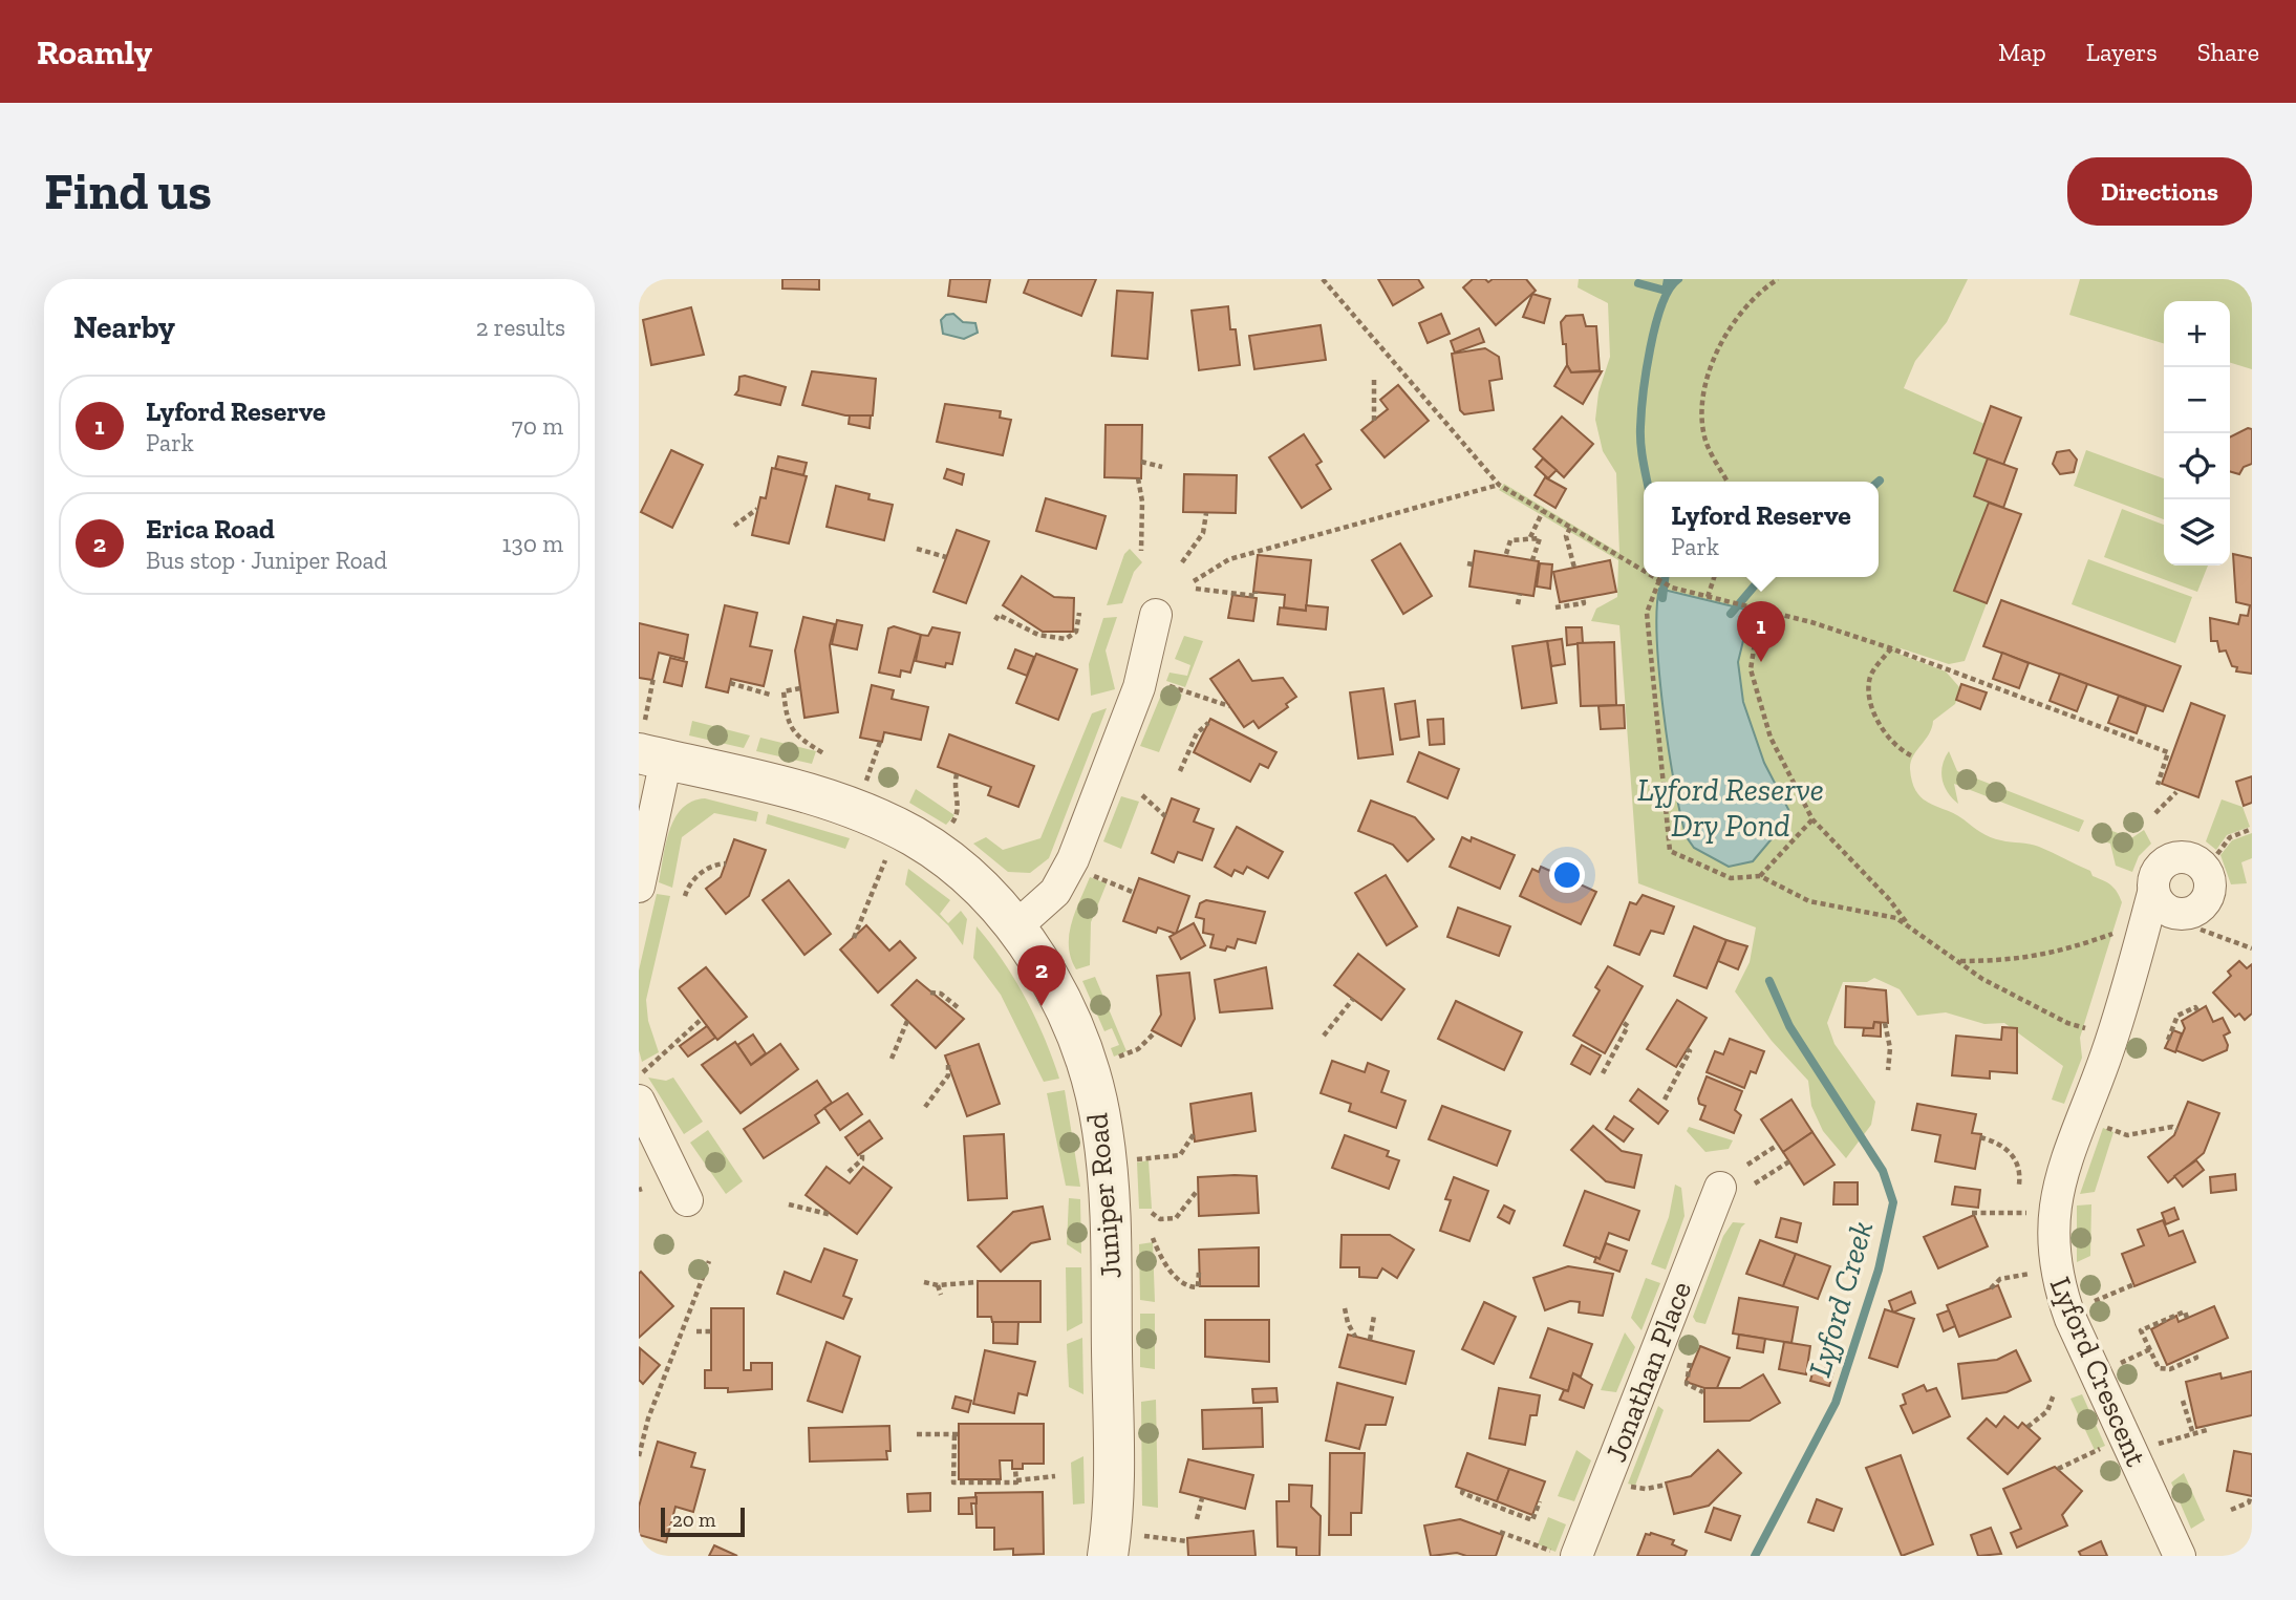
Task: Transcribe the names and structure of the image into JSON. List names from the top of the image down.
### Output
{
  "streets": {
    "street": ["Juniper Road", "Jonathan Place", "Lyford Crescent"]
  },
  "water": ["Lyford Reserve Dry Pond", "Lyford Creek"],
  "scale_bar": "20 m",
  "page": {
    "header": "Roamly",
    "nav": ["Map", "Layers", "Share"],
    "buttons": "Directions",
    "title": "Find us",
    "heading": ["Nearby", "2 results"],
    "map_buttons": ["+", "−"],
    "list": [
      {
        "mark": "1",
        "name": "Lyford Reserve",
        "note": "Park",
        "value": "70 m"
      },
      {
        "mark": "2",
        "name": "Erica Road",
        "note": "Bus stop · Juniper Road",
        "value": "130 m"
      }
    ],
    "popup": ["Lyford Reserve", "Park"],
    "pins": ["1", "2"],
    "scale": "20 m"
  }
}
